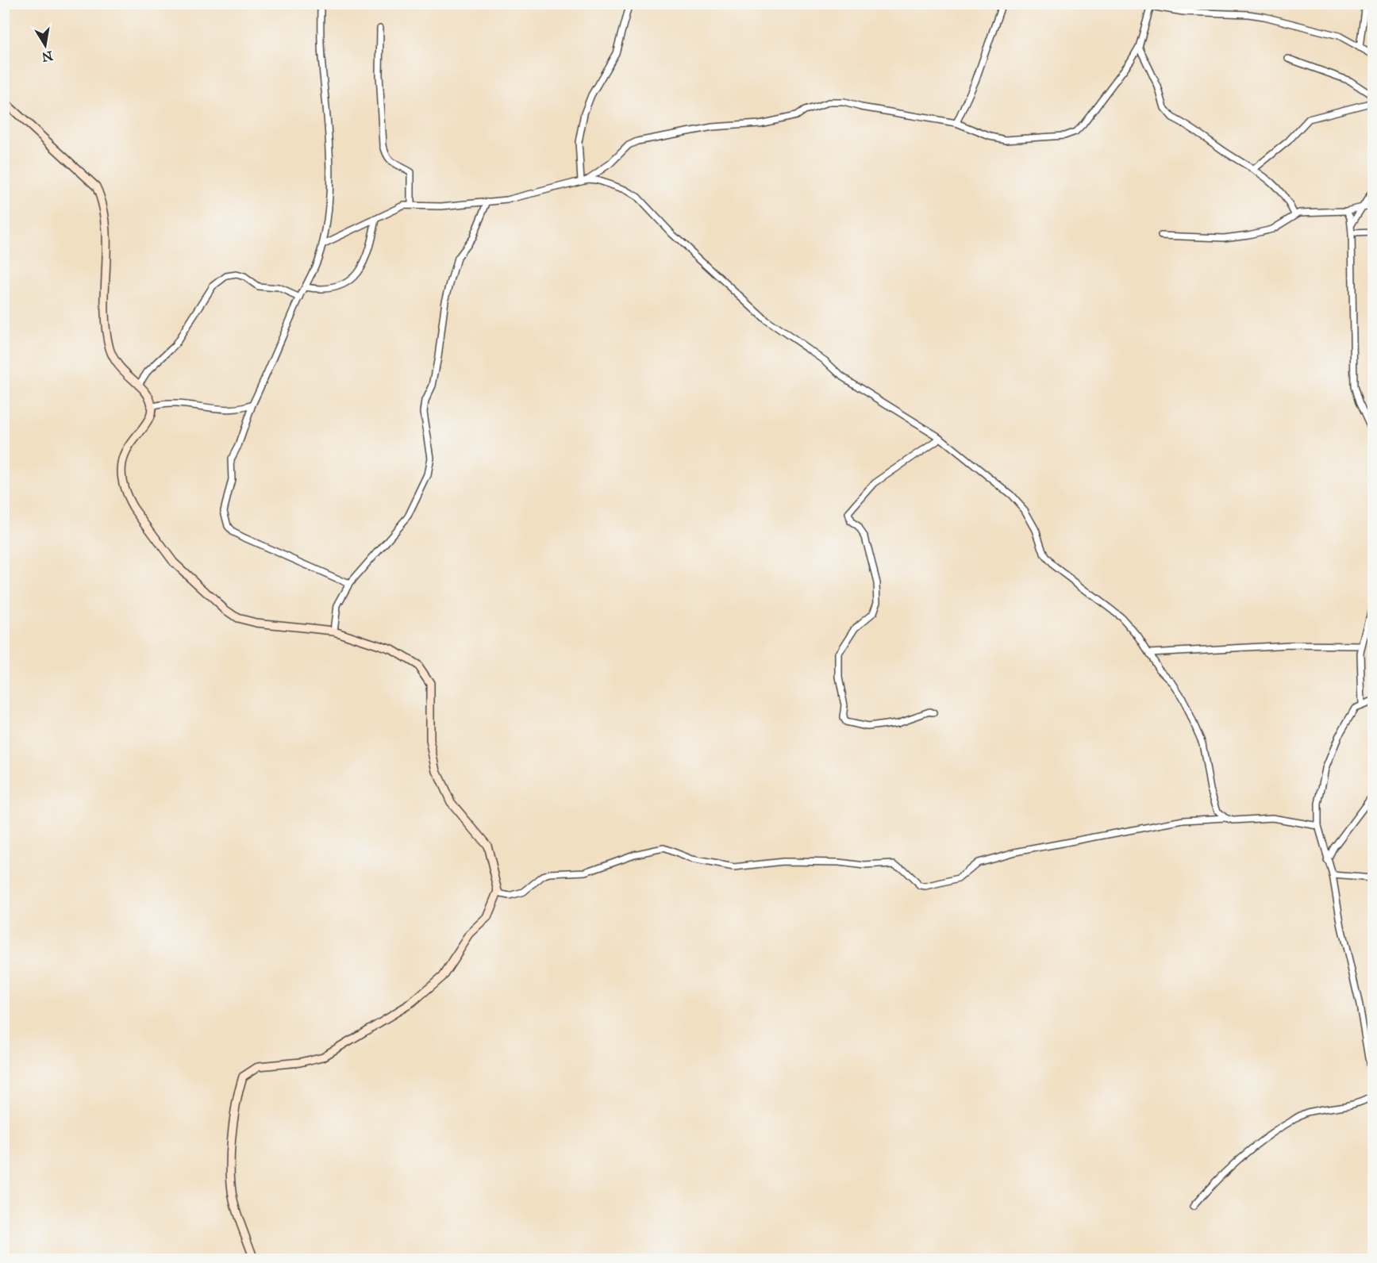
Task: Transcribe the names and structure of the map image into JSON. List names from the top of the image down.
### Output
{
  "north": "bottom"
}
